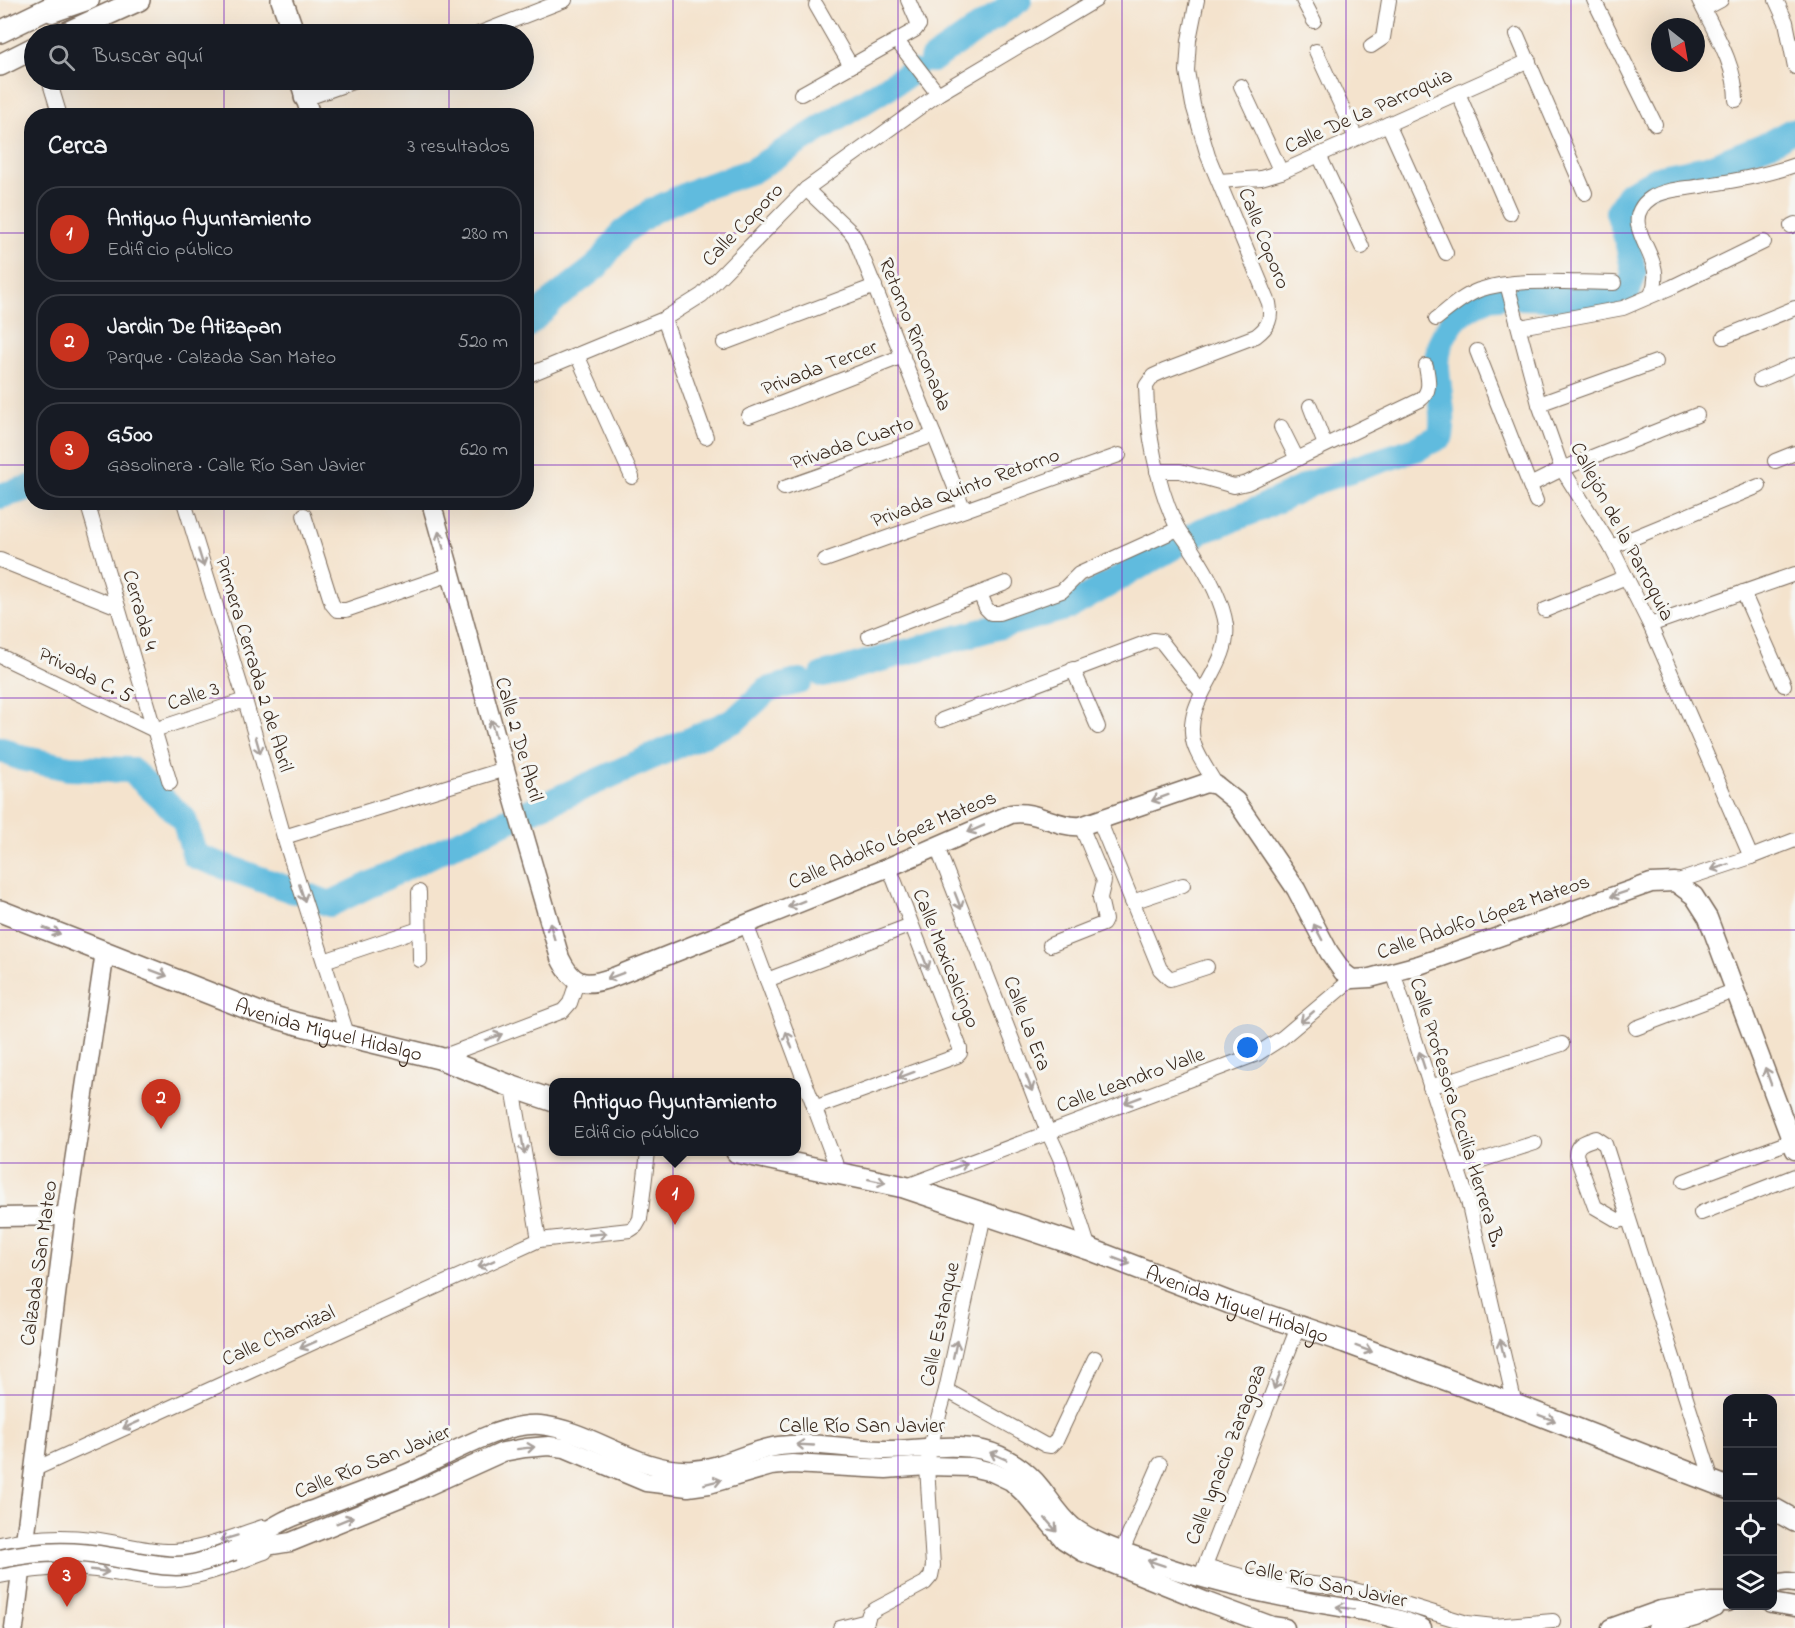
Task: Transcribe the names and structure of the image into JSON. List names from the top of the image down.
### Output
{
  "streets": {
    "main road": ["Avenida Miguel Hidalgo"],
    "street": [
      "Calle De La Parroquia",
      "Calle Coporo",
      "Retorno Rinconada",
      "Privada Tercer",
      "Privada Cuarto",
      "Privada Quinto Retorno",
      "Callejón de la Parroquia",
      "Cerrada 4",
      "Primera Cerrada 2 de Abril",
      "Privada C. 5",
      "Calle 3",
      "Calle 2 De Abril",
      "Calle Adolfo López Mateos",
      "Calle Mexicalcingo",
      "Calle La Era",
      "Calle Leandro Valle",
      "Calle Profesora Cecilia Herrera B.",
      "Calzada San Mateo",
      "Calle Estanque",
      "Calle Chamizal",
      "Calle Río San Javier",
      "Calle Ignacio Zaragoza"
    ]
  },
  "crossings": [
    ["Calle De La Parroquia", "Calle Coporo"],
    ["Calle Coporo", "Retorno Rinconada"],
    ["Calle Coporo", "Calle Adolfo López Mateos"],
    ["Retorno Rinconada", "Privada Tercer"],
    ["Retorno Rinconada", "Privada Cuarto"],
    ["Retorno Rinconada", "Privada Quinto Retorno"],
    ["Cerrada 4", "Privada C. 5"],
    ["Cerrada 4", "Calle 3"],
    ["Primera Cerrada 2 de Abril", "Calle 3"],
    ["Primera Cerrada 2 de Abril", "Avenida Miguel Hidalgo"],
    ["Privada C. 5", "Calle 3"],
    ["Calle 2 De Abril", "Calle Adolfo López Mateos"],
    ["Calle Adolfo López Mateos", "Calle Mexicalcingo"],
    ["Calle Adolfo López Mateos", "Calle La Era"],
    ["Calle Adolfo López Mateos", "Calle Leandro Valle"],
    ["Calle Adolfo López Mateos", "Calle Profesora Cecilia Herrera B."],
    ["Calle La Era", "Avenida Miguel Hidalgo"],
    ["Calle La Era", "Calle Leandro Valle"],
    ["Avenida Miguel Hidalgo", "Calle Leandro Valle"],
    ["Avenida Miguel Hidalgo", "Calle Profesora Cecilia Herrera B."],
    ["Avenida Miguel Hidalgo", "Calzada San Mateo"],
    ["Avenida Miguel Hidalgo", "Calle Estanque"],
    ["Avenida Miguel Hidalgo", "Calle Ignacio Zaragoza"],
    ["Calzada San Mateo", "Calle Chamizal"],
    ["Calzada San Mateo", "Calle Río San Javier"],
    ["Calle Estanque", "Calle Río San Javier"],
    ["Calle Río San Javier", "Calle Ignacio Zaragoza"]
  ],
  "one_way": [
    "Primera Cerrada 2 de Abril",
    "Calle 2 De Abril",
    "Calle La Era",
    "Avenida Miguel Hidalgo",
    "Calle Profesora Cecilia Herrera B.",
    "Calle Estanque"
  ],
  "north": "bottom right",
  "page": {
    "search": "Buscar aquí",
    "heading": ["Cerca", "3 resultados"],
    "list": [
      {
        "mark": "1",
        "name": "Antiguo Ayuntamiento",
        "note": "Edificio público",
        "value": "280 m"
      },
      {
        "mark": "2",
        "name": "Jardin De Atizapan",
        "note": "Parque · Calzada San Mateo",
        "value": "520 m"
      },
      {
        "mark": "3",
        "name": "G500",
        "note": "Gasolinera · Calle Río San Javier",
        "value": "620 m"
      }
    ],
    "popup": ["Antiguo Ayuntamiento", "Edificio público"],
    "pins": ["2", "1", "3"],
    "map_buttons": ["+", "−"]
  }
}
